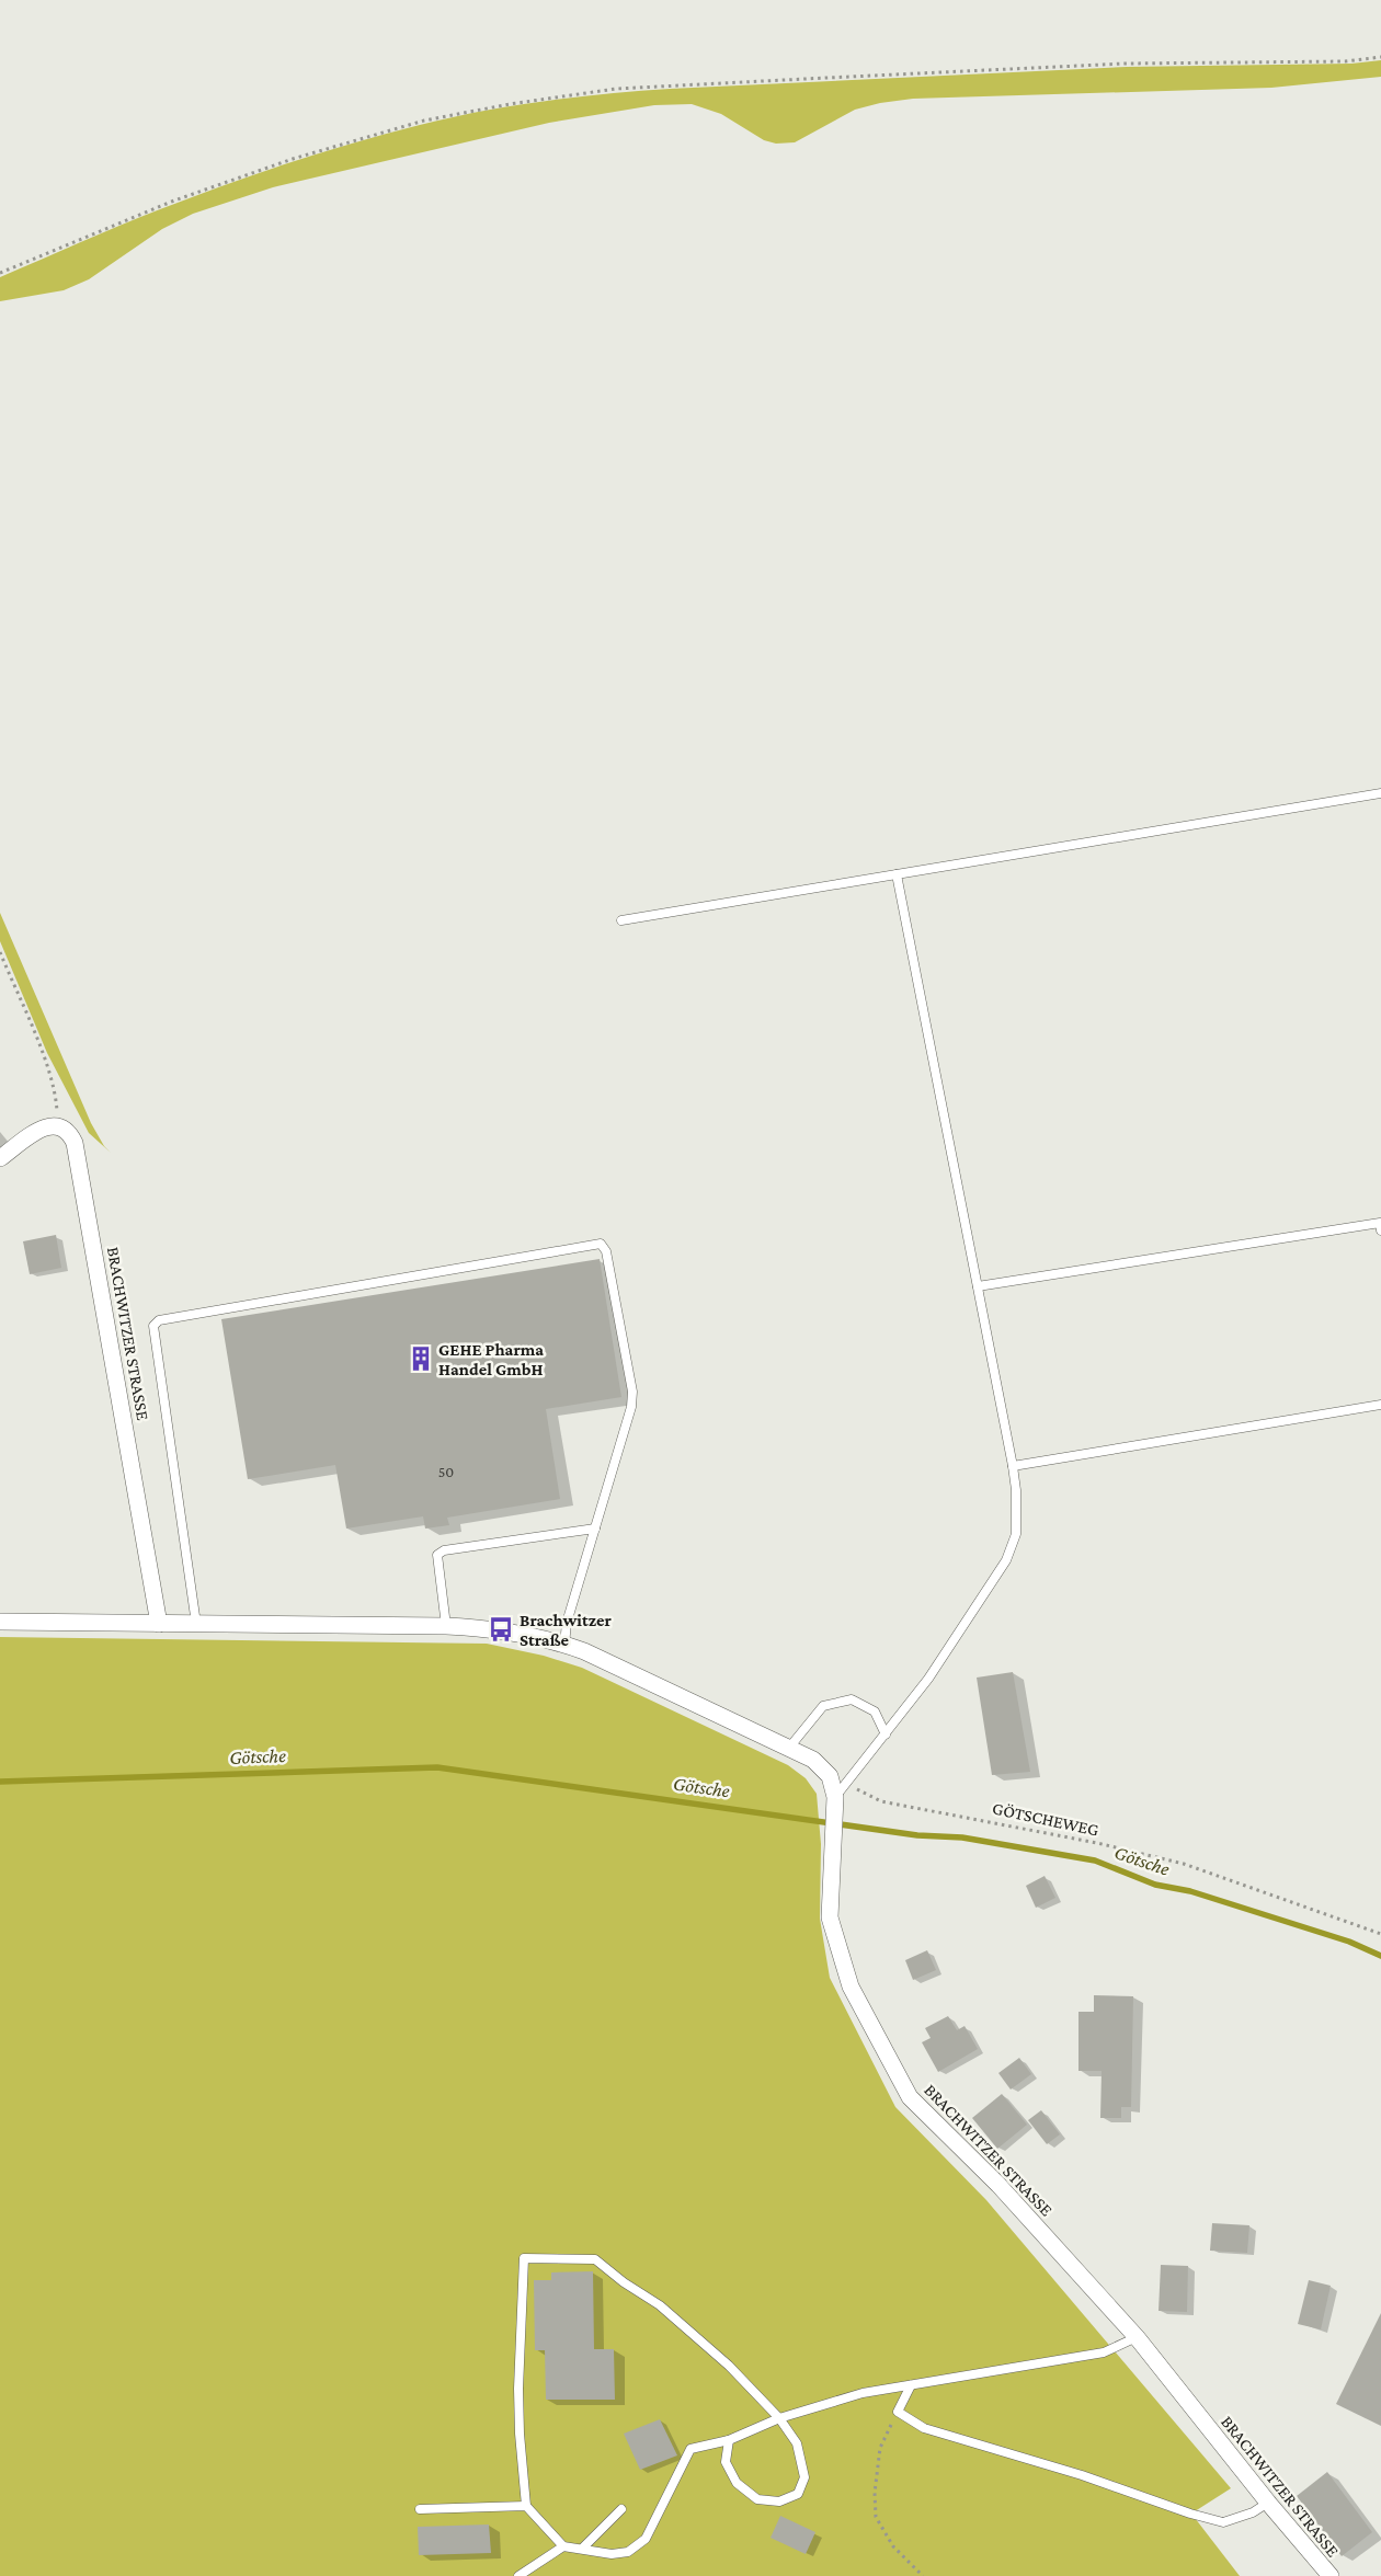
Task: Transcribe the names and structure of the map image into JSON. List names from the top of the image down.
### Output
{
  "streets": {
    "street": ["BRACHWITZER STRASSE"],
    "path": ["GÖTSCHEWEG"]
  },
  "water": ["Götsche"],
  "places": {
    "building": ["GEHE Pharma Handel GmbH"],
    "bus stop": ["Brachwitzer Straße"]
  },
  "house_numbers": ["50"]
}
